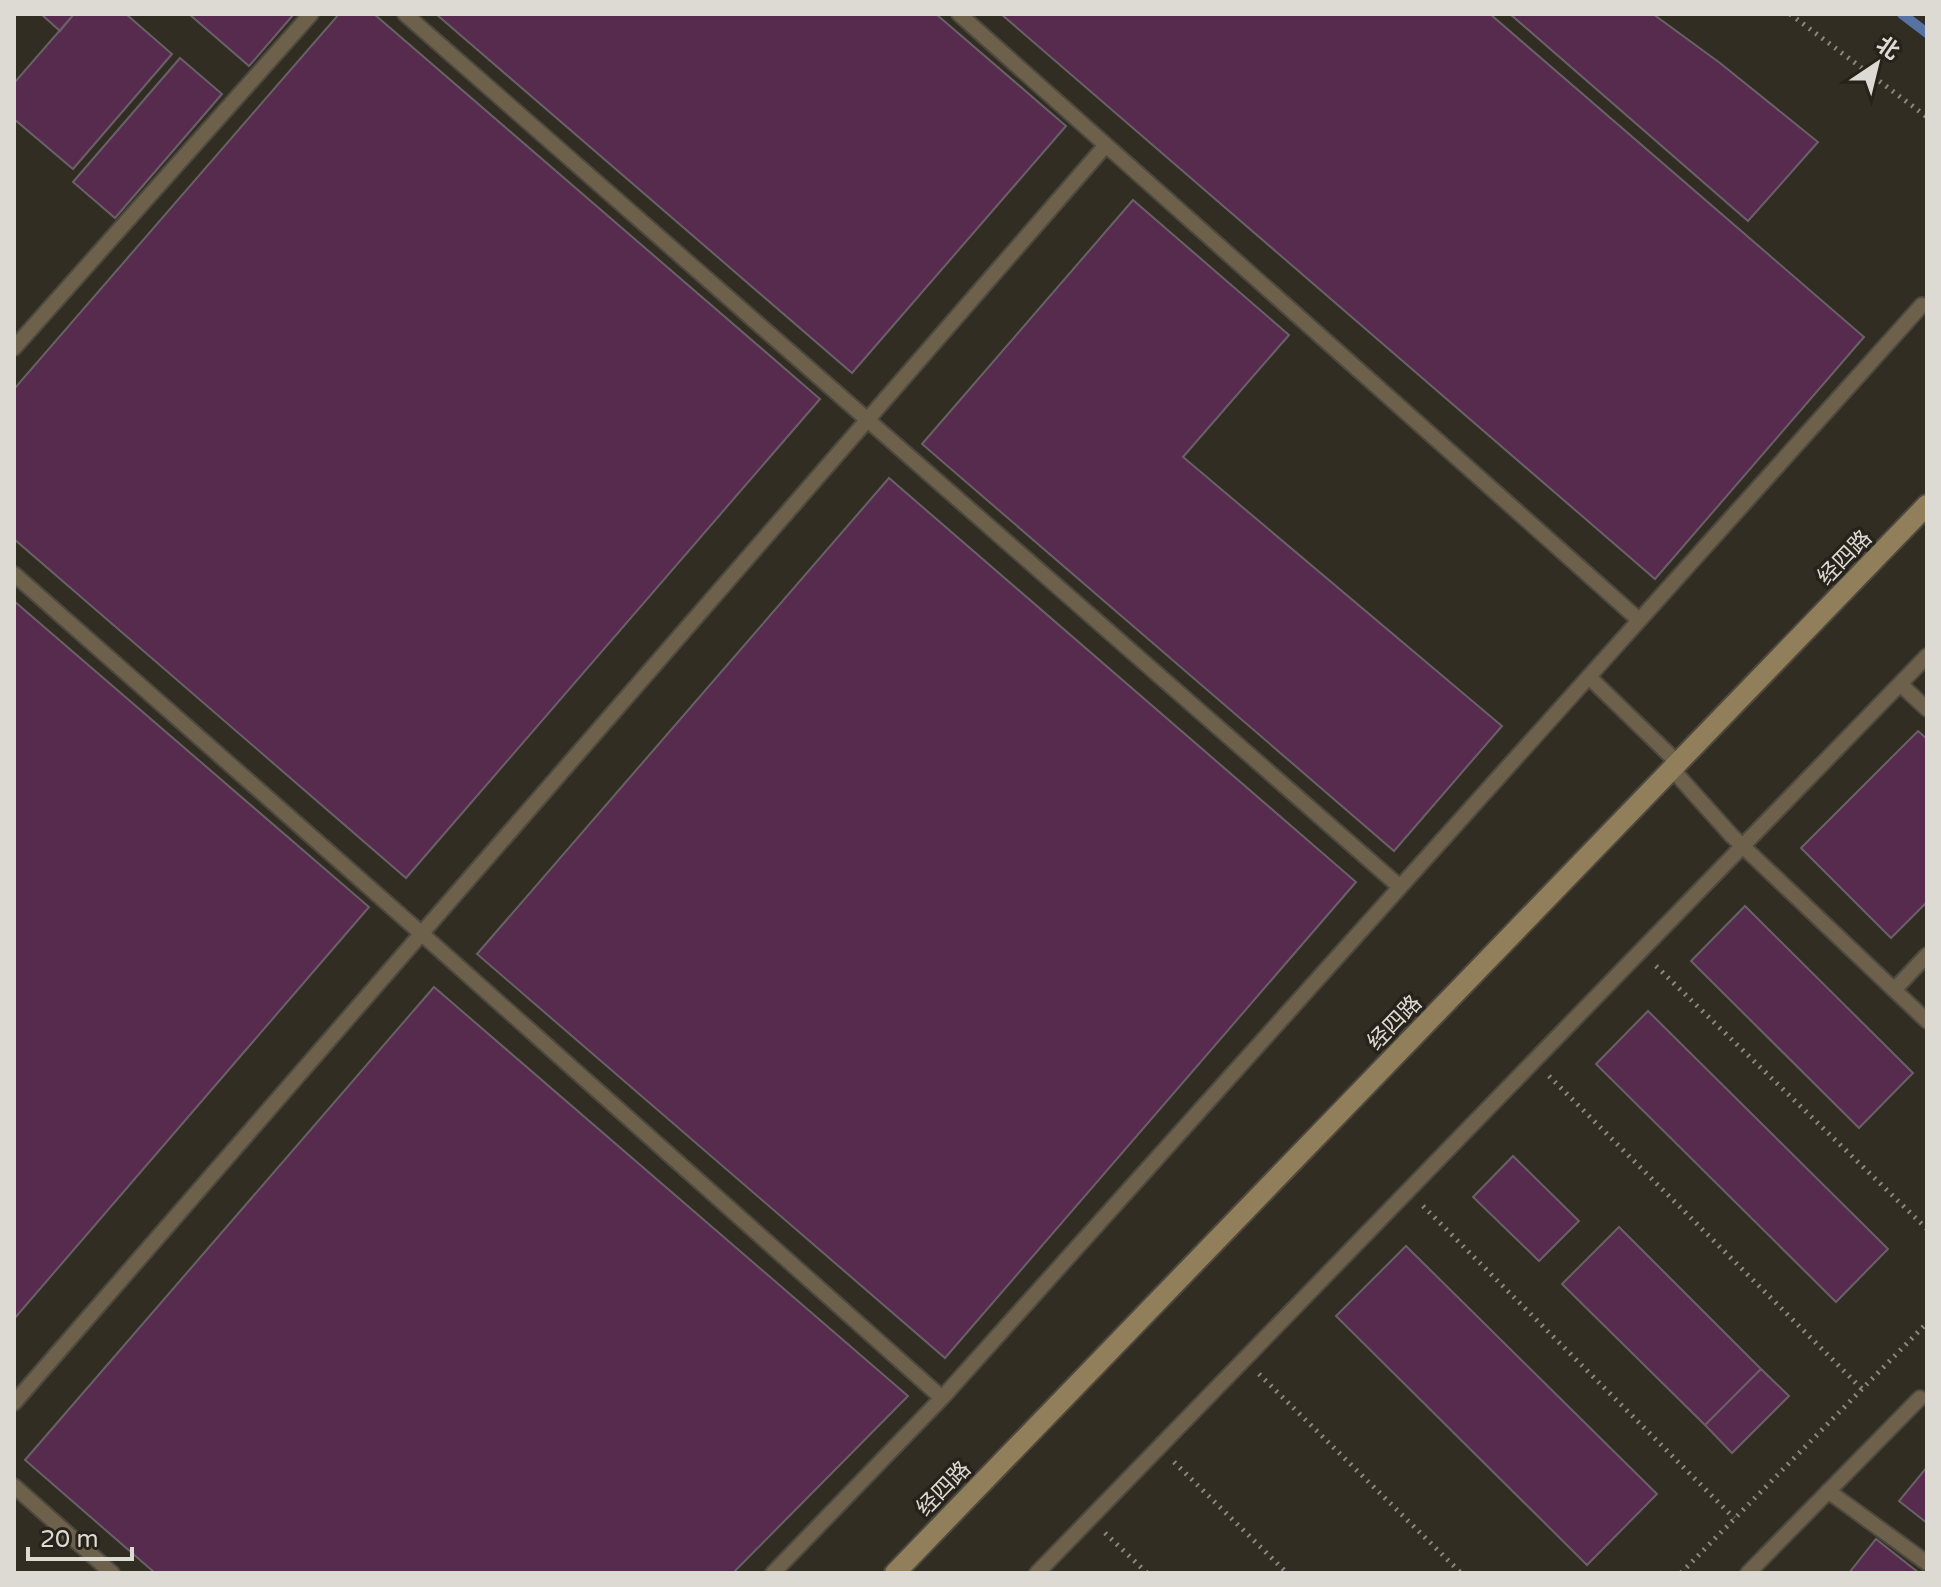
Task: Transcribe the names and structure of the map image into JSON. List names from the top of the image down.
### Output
{
  "streets": {
    "street": ["经四路"]
  },
  "scale_bar": "20 m",
  "north": "top right"
}
